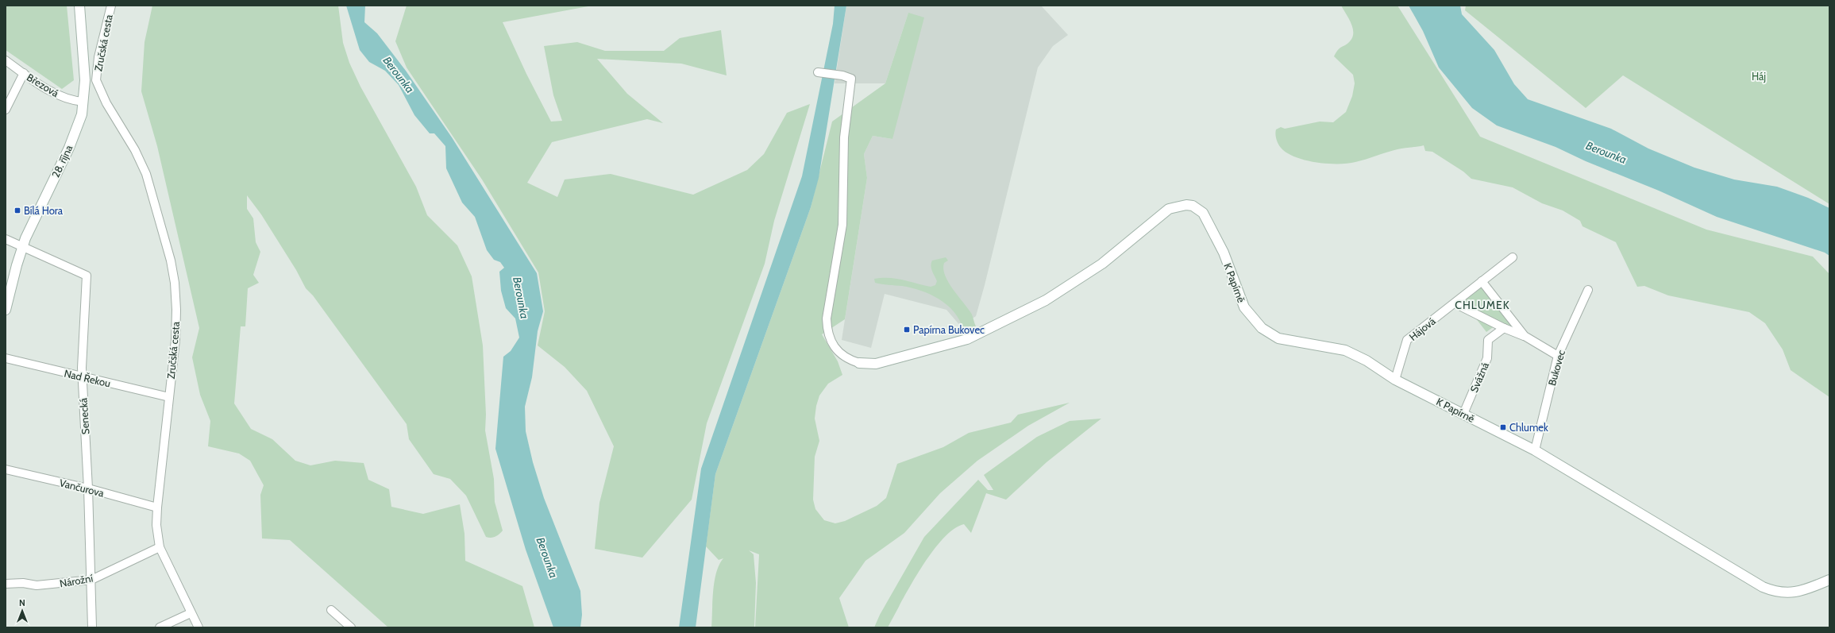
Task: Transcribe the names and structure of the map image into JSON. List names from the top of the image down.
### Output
{
  "streets": {
    "street": [
      "Zručská cesta",
      "Březová",
      "28. října",
      "K Papírně",
      "Hájová",
      "Bukovec",
      "Svážná",
      "Nad Řekou",
      "Senecká",
      "Vančurova",
      "Nárožní"
    ]
  },
  "crossings": [
    ["Zručská cesta", "28. října"],
    ["Zručská cesta", "Nad Řekou"],
    ["Zručská cesta", "Vančurova"],
    ["Zručská cesta", "Nárožní"],
    ["Březová", "28. října"],
    ["28. října", "Senecká"],
    ["K Papírně", "Hájová"],
    ["K Papírně", "Bukovec"],
    ["K Papírně", "Svážná"],
    ["Nad Řekou", "Senecká"],
    ["Senecká", "Vančurova"],
    ["Senecká", "Nárožní"]
  ],
  "districts": ["CHLUMEK"],
  "water": ["Berounka"],
  "parks": ["Háj"],
  "places": {
    "transit": ["Bílá Hora", "Papírna Bukovec", "Chlumek"]
  },
  "north": "top"
}
